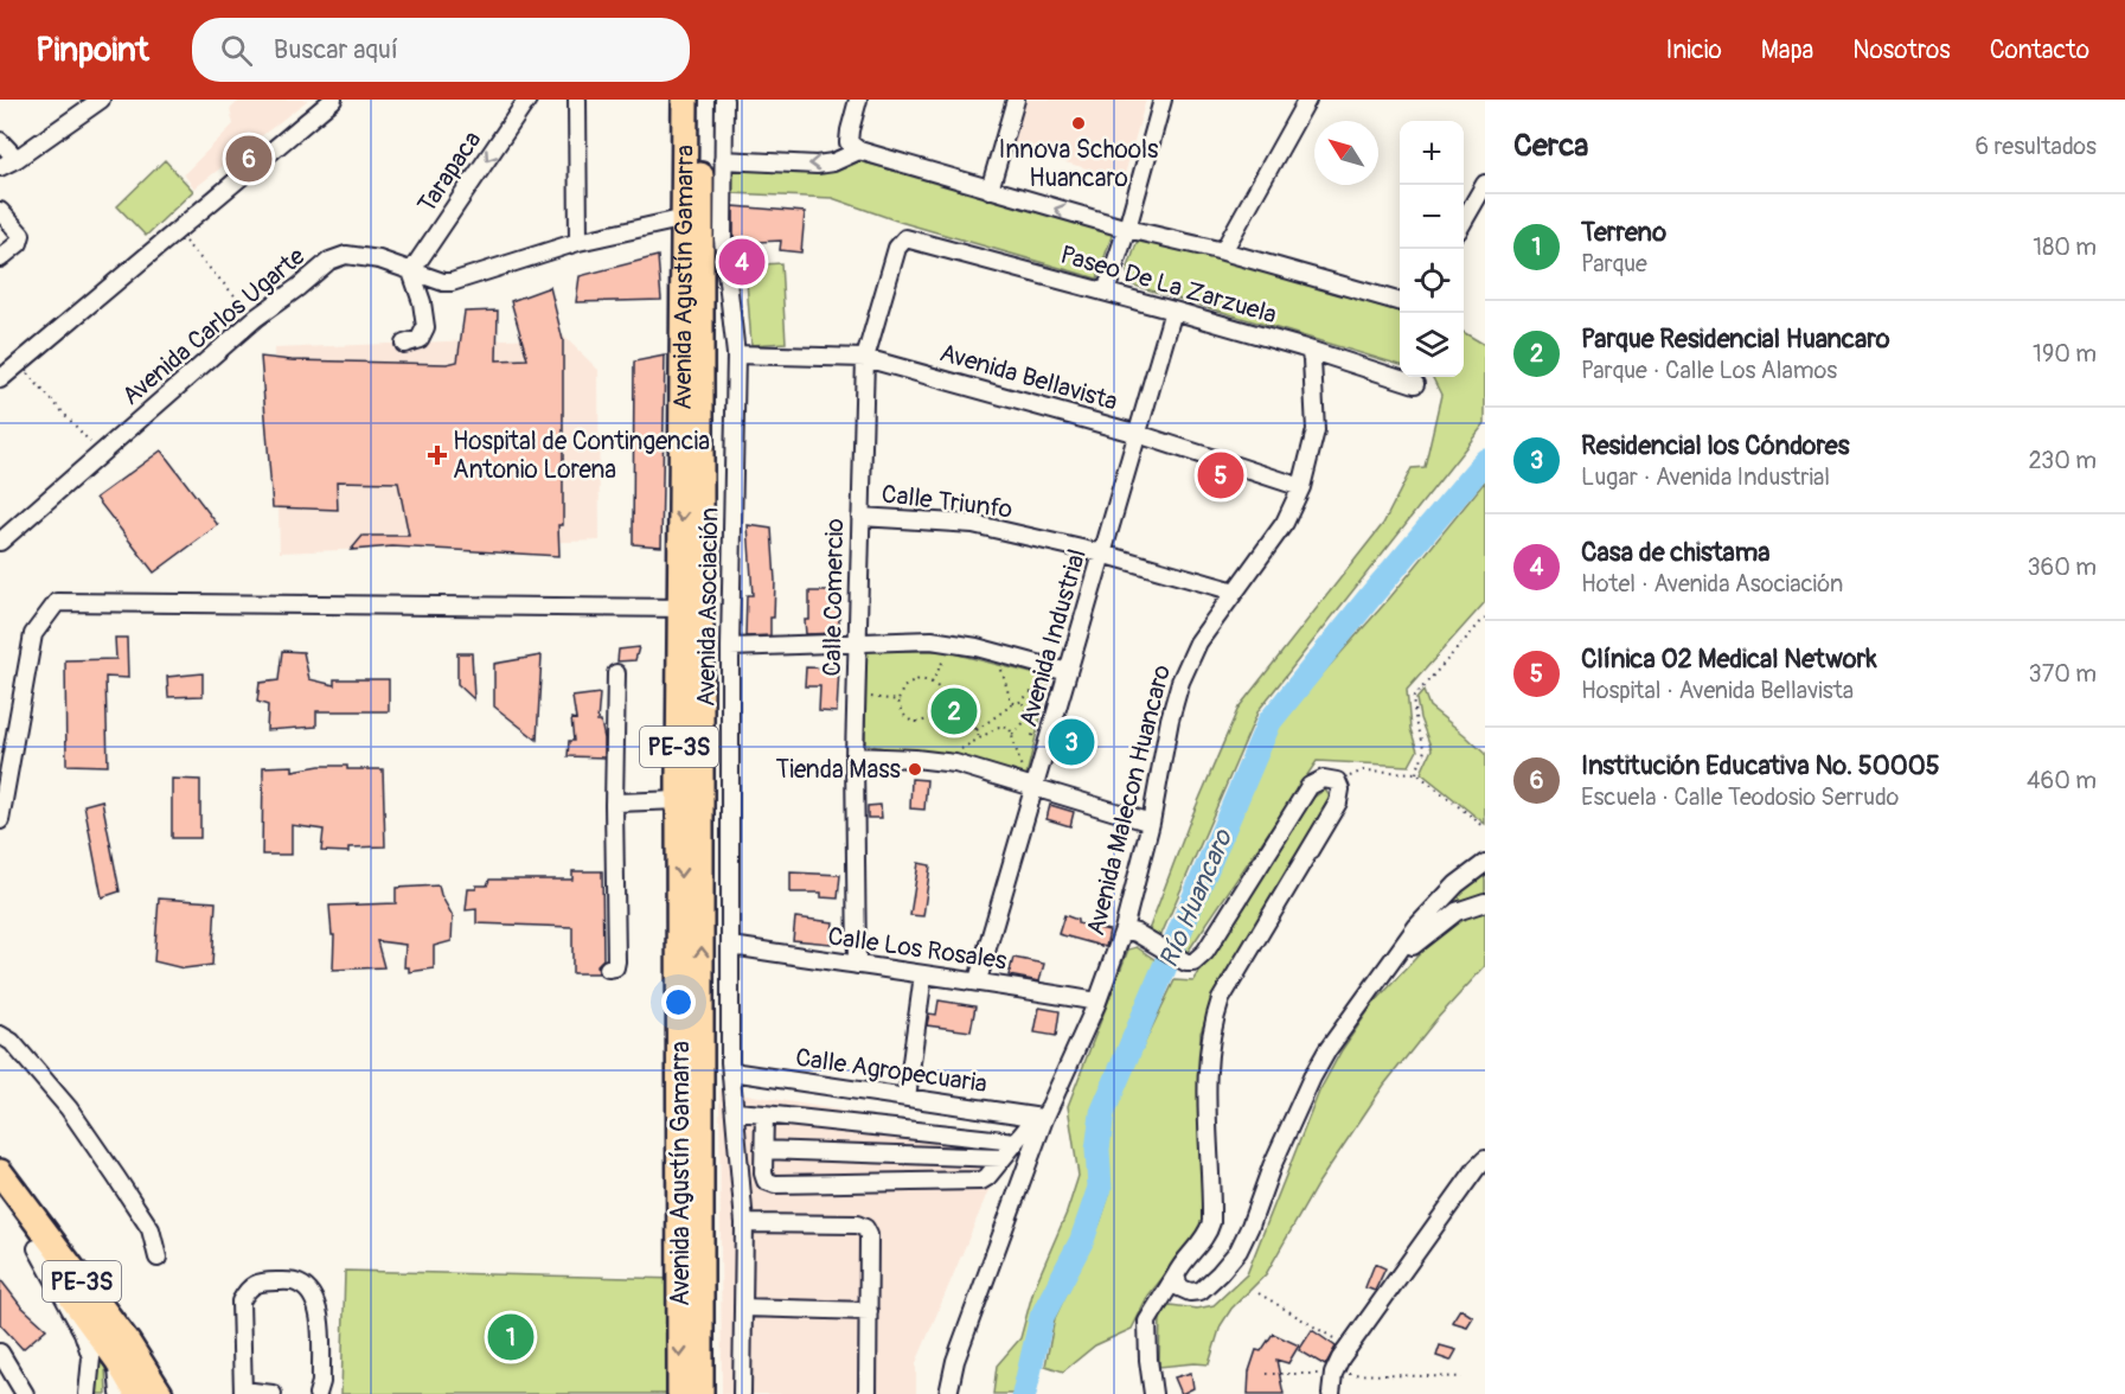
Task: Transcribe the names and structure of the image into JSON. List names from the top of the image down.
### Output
{
  "streets": {
    "highway": ["Avenida Agustín Gamarra", "PE-3S"],
    "street": [
      "Tarapaca",
      "Paseo De La Zarzuela",
      "Avenida Carlos Ugarte",
      "Avenida Bellavista",
      "Calle Triunfo",
      "Calle Comercio",
      "Avenida Asociación",
      "Avenida Industrial",
      "Avenida Malecon Huancaro",
      "Calle Los Rosales",
      "Calle Agropecuaria"
    ]
  },
  "crossings": [
    ["Tarapaca", "Avenida Carlos Ugarte"],
    ["Avenida Agustín Gamarra", "Avenida Carlos Ugarte"],
    ["Paseo De La Zarzuela", "Calle Comercio"],
    ["Paseo De La Zarzuela", "Avenida Industrial"],
    ["Paseo De La Zarzuela", "Avenida Malecon Huancaro"],
    ["Avenida Bellavista", "Calle Comercio"],
    ["Avenida Bellavista", "Avenida Asociación"],
    ["Avenida Bellavista", "Avenida Industrial"],
    ["Avenida Bellavista", "Avenida Malecon Huancaro"],
    ["Calle Triunfo", "Calle Comercio"],
    ["Calle Triunfo", "Avenida Industrial"],
    ["Calle Triunfo", "Avenida Malecon Huancaro"],
    ["Calle Comercio", "Calle Los Rosales"],
    ["Avenida Asociación", "Calle Los Rosales"],
    ["Avenida Asociación", "Calle Agropecuaria"],
    ["Avenida Industrial", "Calle Los Rosales"],
    ["Avenida Malecon Huancaro", "Calle Los Rosales"],
    ["Avenida Malecon Huancaro", "Calle Agropecuaria"]
  ],
  "one_way": ["Tarapaca"],
  "water": ["Río Huancaro"],
  "places": {
    "other": ["Innova Schools Huancaro", "Tienda Mass"],
    "health": ["Hospital de Contingencia Antonio Lorena"]
  },
  "north": "top left",
  "page": {
    "header": "Pinpoint",
    "search": "Buscar aquí",
    "nav": [
      "Inicio",
      "Mapa",
      "Nosotros",
      "Contacto"
    ],
    "heading": ["Cerca", "6 resultados"],
    "map_buttons": ["+", "−"],
    "pins": [
      "6",
      "4",
      "5",
      "2",
      "3",
      "1"
    ],
    "list": [
      {
        "mark": "1",
        "name": "Terreno",
        "note": "Parque",
        "value": "180 m"
      },
      {
        "mark": "2",
        "name": "Parque Residencial Huancaro",
        "note": "Parque · Calle Los Alamos",
        "value": "190 m"
      },
      {
        "mark": "3",
        "name": "Residencial los Cóndores",
        "note": "Lugar · Avenida Industrial",
        "value": "230 m"
      },
      {
        "mark": "4",
        "name": "Casa de chistama",
        "note": "Hotel · Avenida Asociación",
        "value": "360 m"
      },
      {
        "mark": "5",
        "name": "Clínica O2 Medical Network",
        "note": "Hospital · Avenida Bellavista",
        "value": "370 m"
      },
      {
        "mark": "6",
        "name": "Institución Educativa No. 50005",
        "note": "Escuela · Calle Teodosio Serrudo",
        "value": "460 m"
      }
    ]
  }
}
